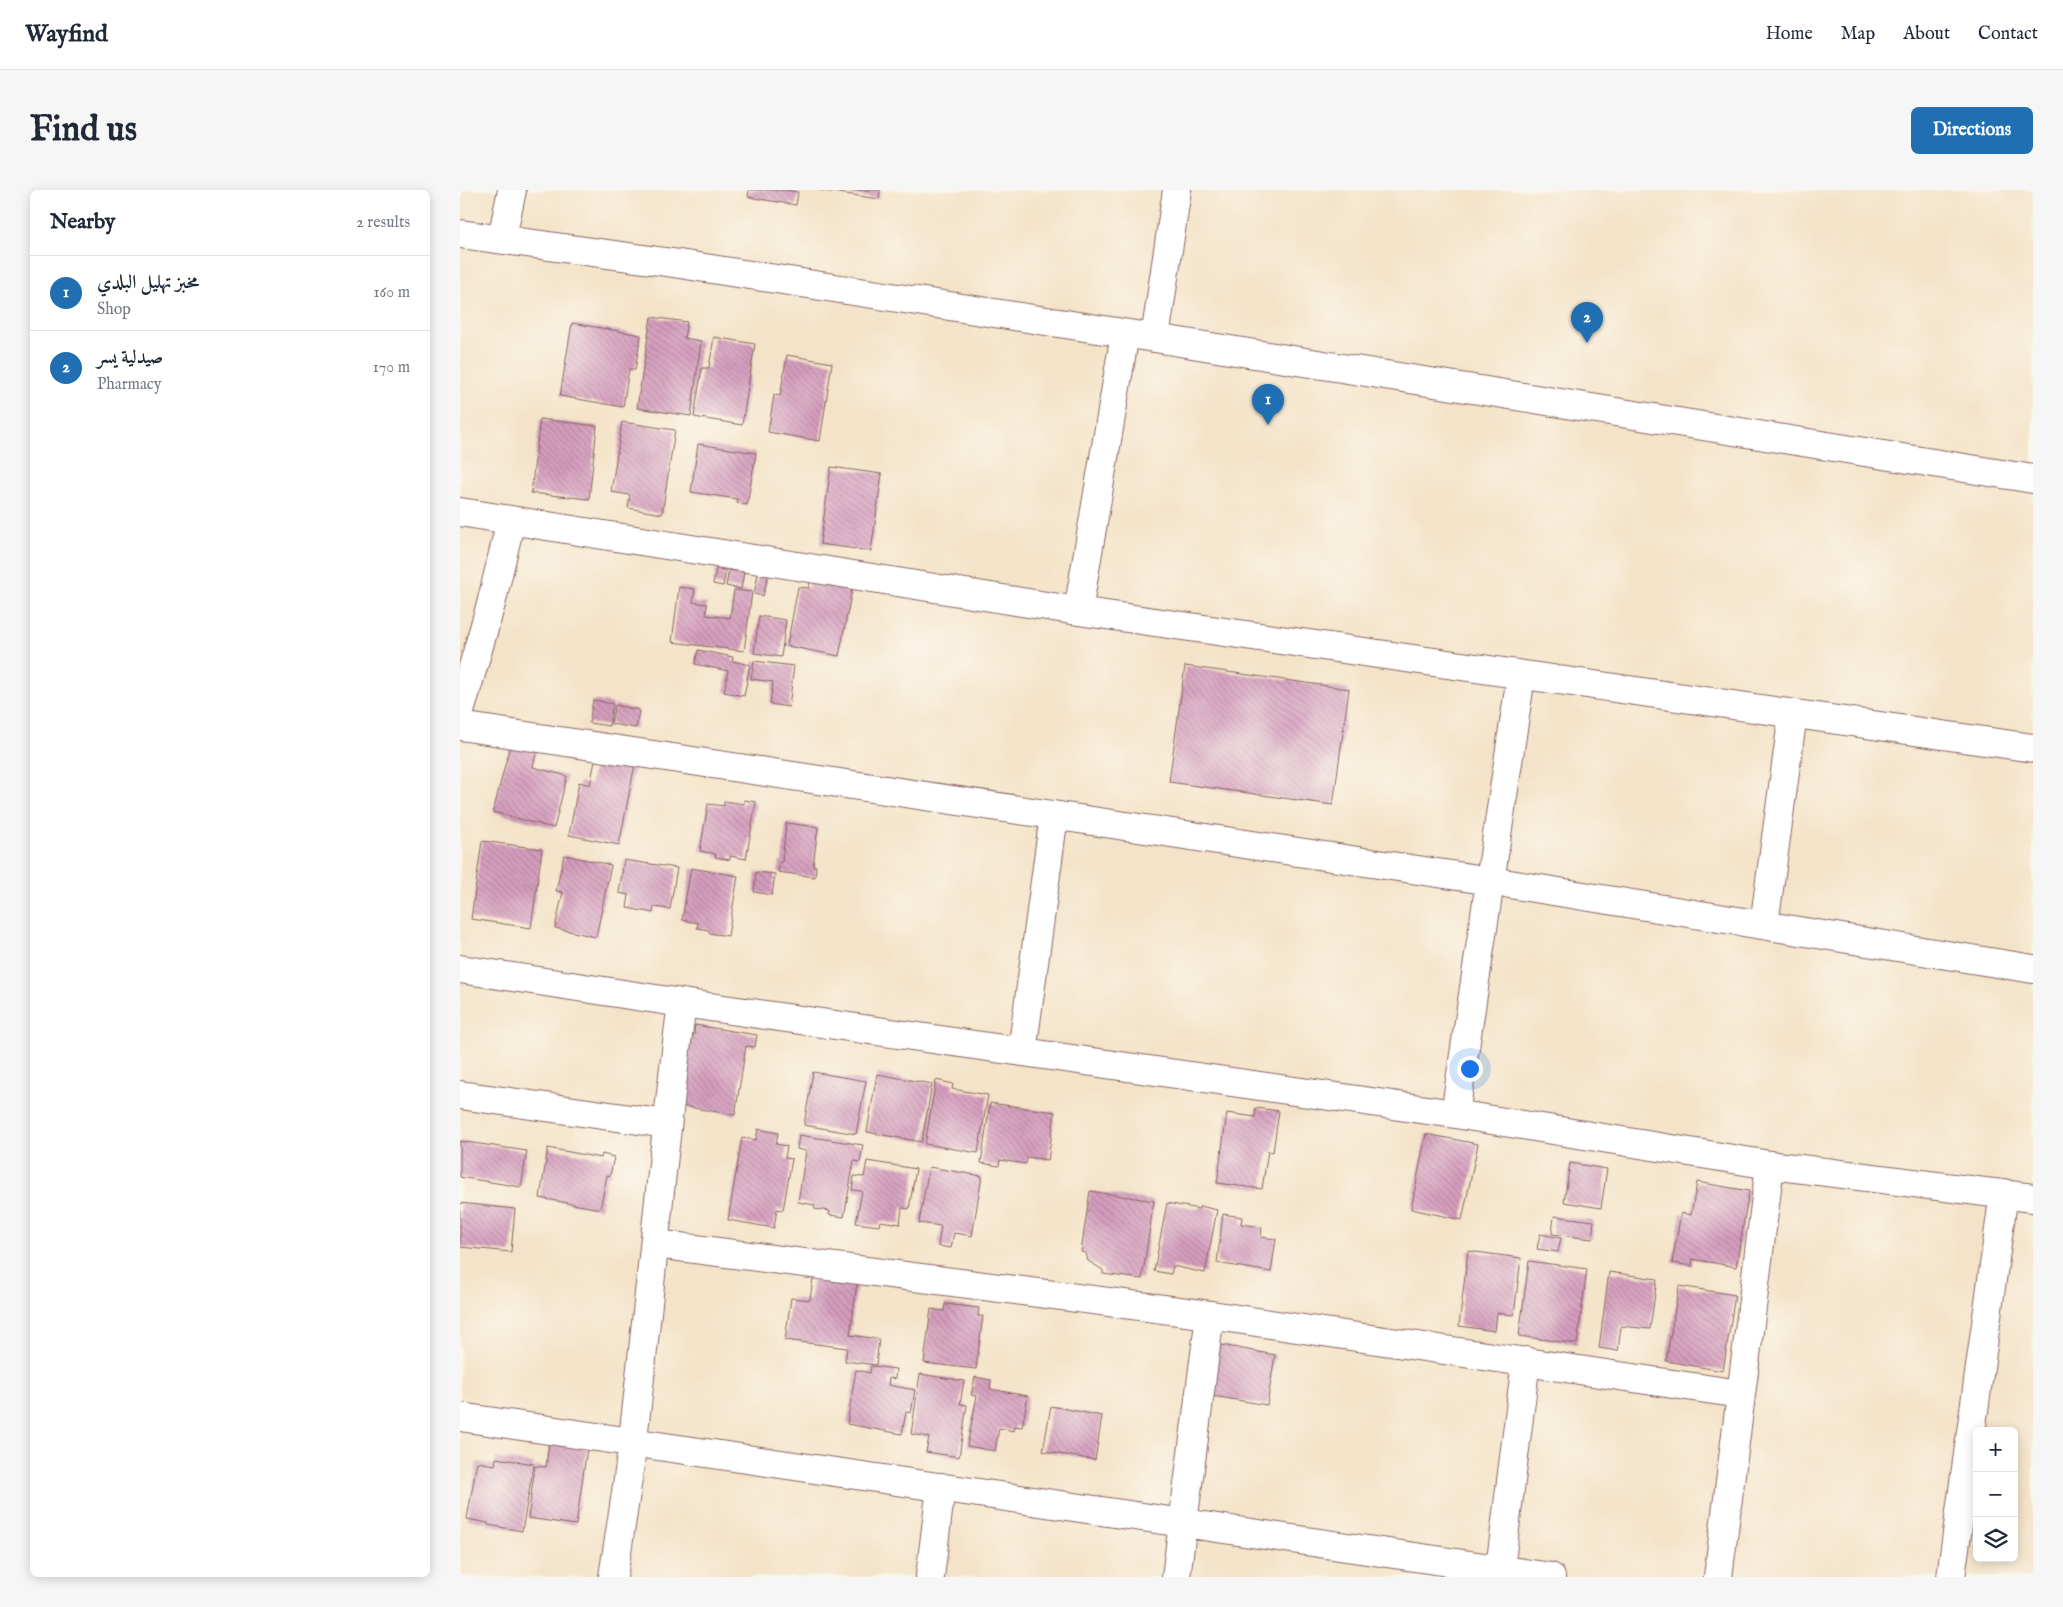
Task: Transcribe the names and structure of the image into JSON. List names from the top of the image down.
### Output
{
  "page": {
    "header": "Wayfind",
    "nav": [
      "Home",
      "Map",
      "About",
      "Contact"
    ],
    "buttons": "Directions",
    "title": "Find us",
    "heading": ["Nearby", "2 results"],
    "list": [
      {
        "mark": "1",
        "name": "مخبز تهليل البلدي",
        "note": "Shop",
        "value": "160 m"
      },
      {
        "mark": "2",
        "name": "صيدلية يسر",
        "note": "Pharmacy",
        "value": "170 m"
      }
    ],
    "pins": ["2", "1"],
    "map_buttons": ["+", "−"]
  }
}
